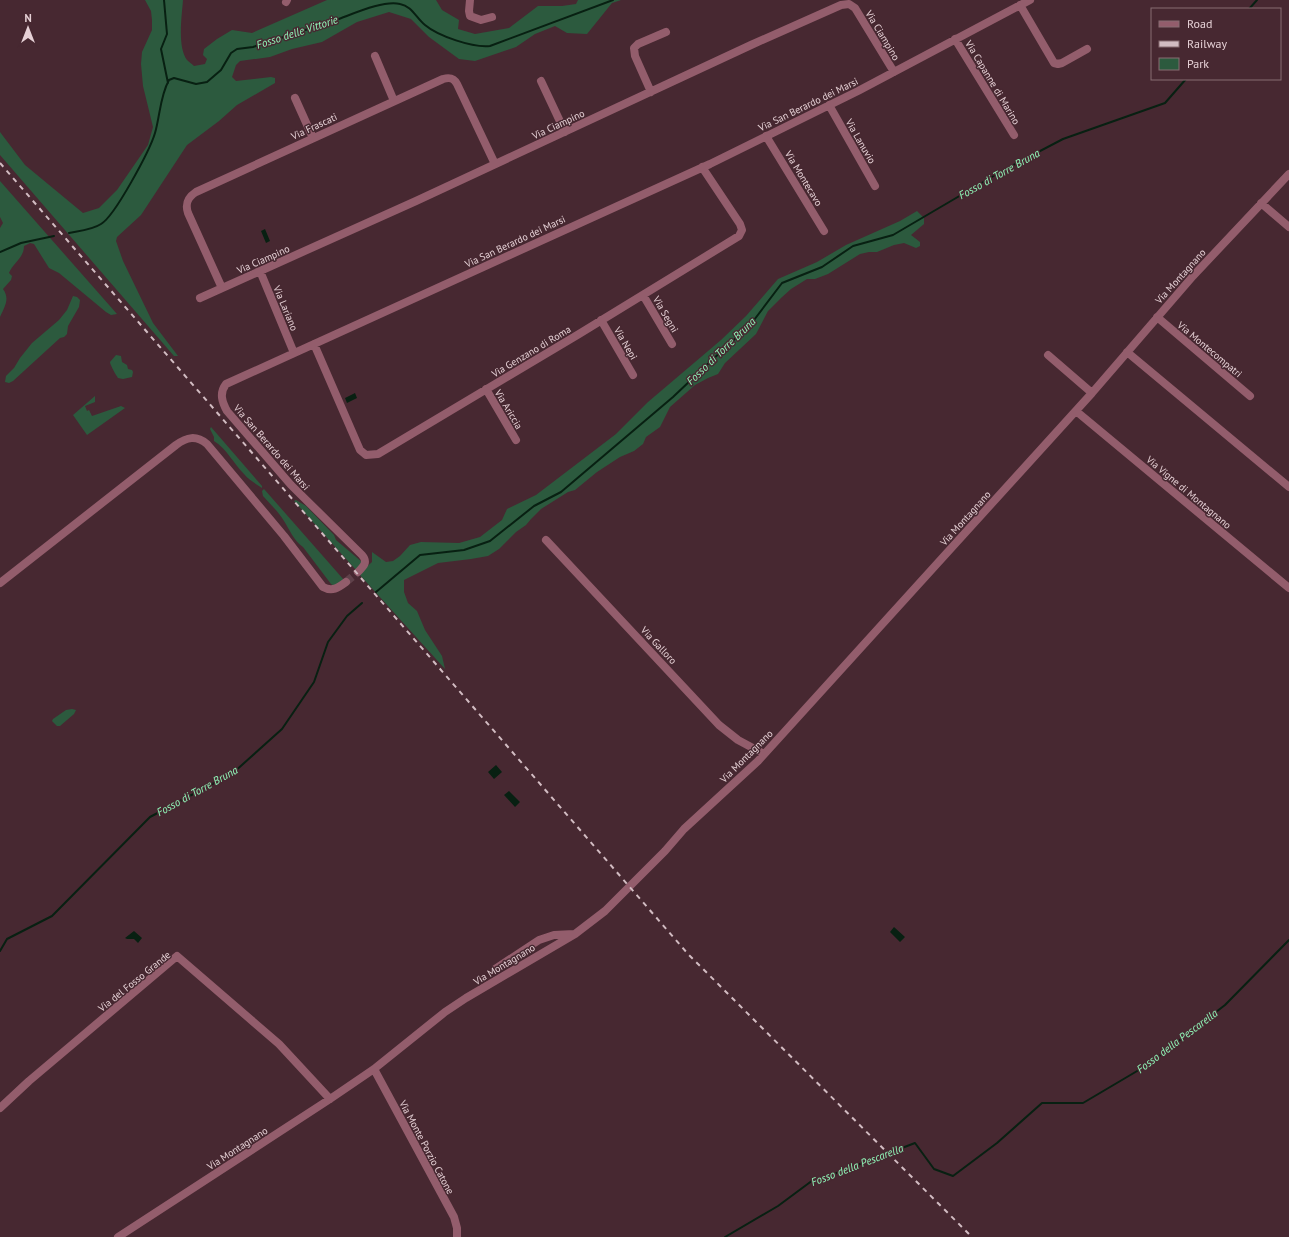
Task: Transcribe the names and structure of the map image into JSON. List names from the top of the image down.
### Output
{
  "streets": {
    "street": [
      "Via Ciampino",
      "Via Capanne di Marino",
      "Via San Berardo dei Marsi",
      "Via Frascati",
      "Via Lanuvio",
      "Via Montecavo",
      "Via Montagnano",
      "Via Lariano",
      "Via Segni",
      "Via Nepi",
      "Via Montecompatri",
      "Via Genzano di Roma",
      "Via Ariccia",
      "Via Vigne di Montagnano",
      "Via Galloro",
      "Via del Fosso Grande",
      "Via Monte Porzio Catone"
    ]
  },
  "crossings": [
    ["Via Ciampino", "Via San Berardo dei Marsi"],
    ["Via Ciampino", "Via Frascati"],
    ["Via Ciampino", "Via Lariano"],
    ["Via Capanne di Marino", "Via San Berardo dei Marsi"],
    ["Via San Berardo dei Marsi", "Via Lanuvio"],
    ["Via San Berardo dei Marsi", "Via Montecavo"],
    ["Via San Berardo dei Marsi", "Via Lariano"],
    ["Via San Berardo dei Marsi", "Via Genzano di Roma"],
    ["Via Montagnano", "Via Montecompatri"],
    ["Via Montagnano", "Via Vigne di Montagnano"],
    ["Via Montagnano", "Via Galloro"],
    ["Via Montagnano", "Via del Fosso Grande"],
    ["Via Montagnano", "Via Monte Porzio Catone"],
    ["Via Segni", "Via Genzano di Roma"],
    ["Via Nepi", "Via Genzano di Roma"],
    ["Via Genzano di Roma", "Via Ariccia"]
  ],
  "water": ["Fosso delle Vittorie", "Fosso di Torre Bruna", "Fosso della Pescarella"],
  "legend": ["Road", "Railway", "Park"],
  "north": "top"
}
